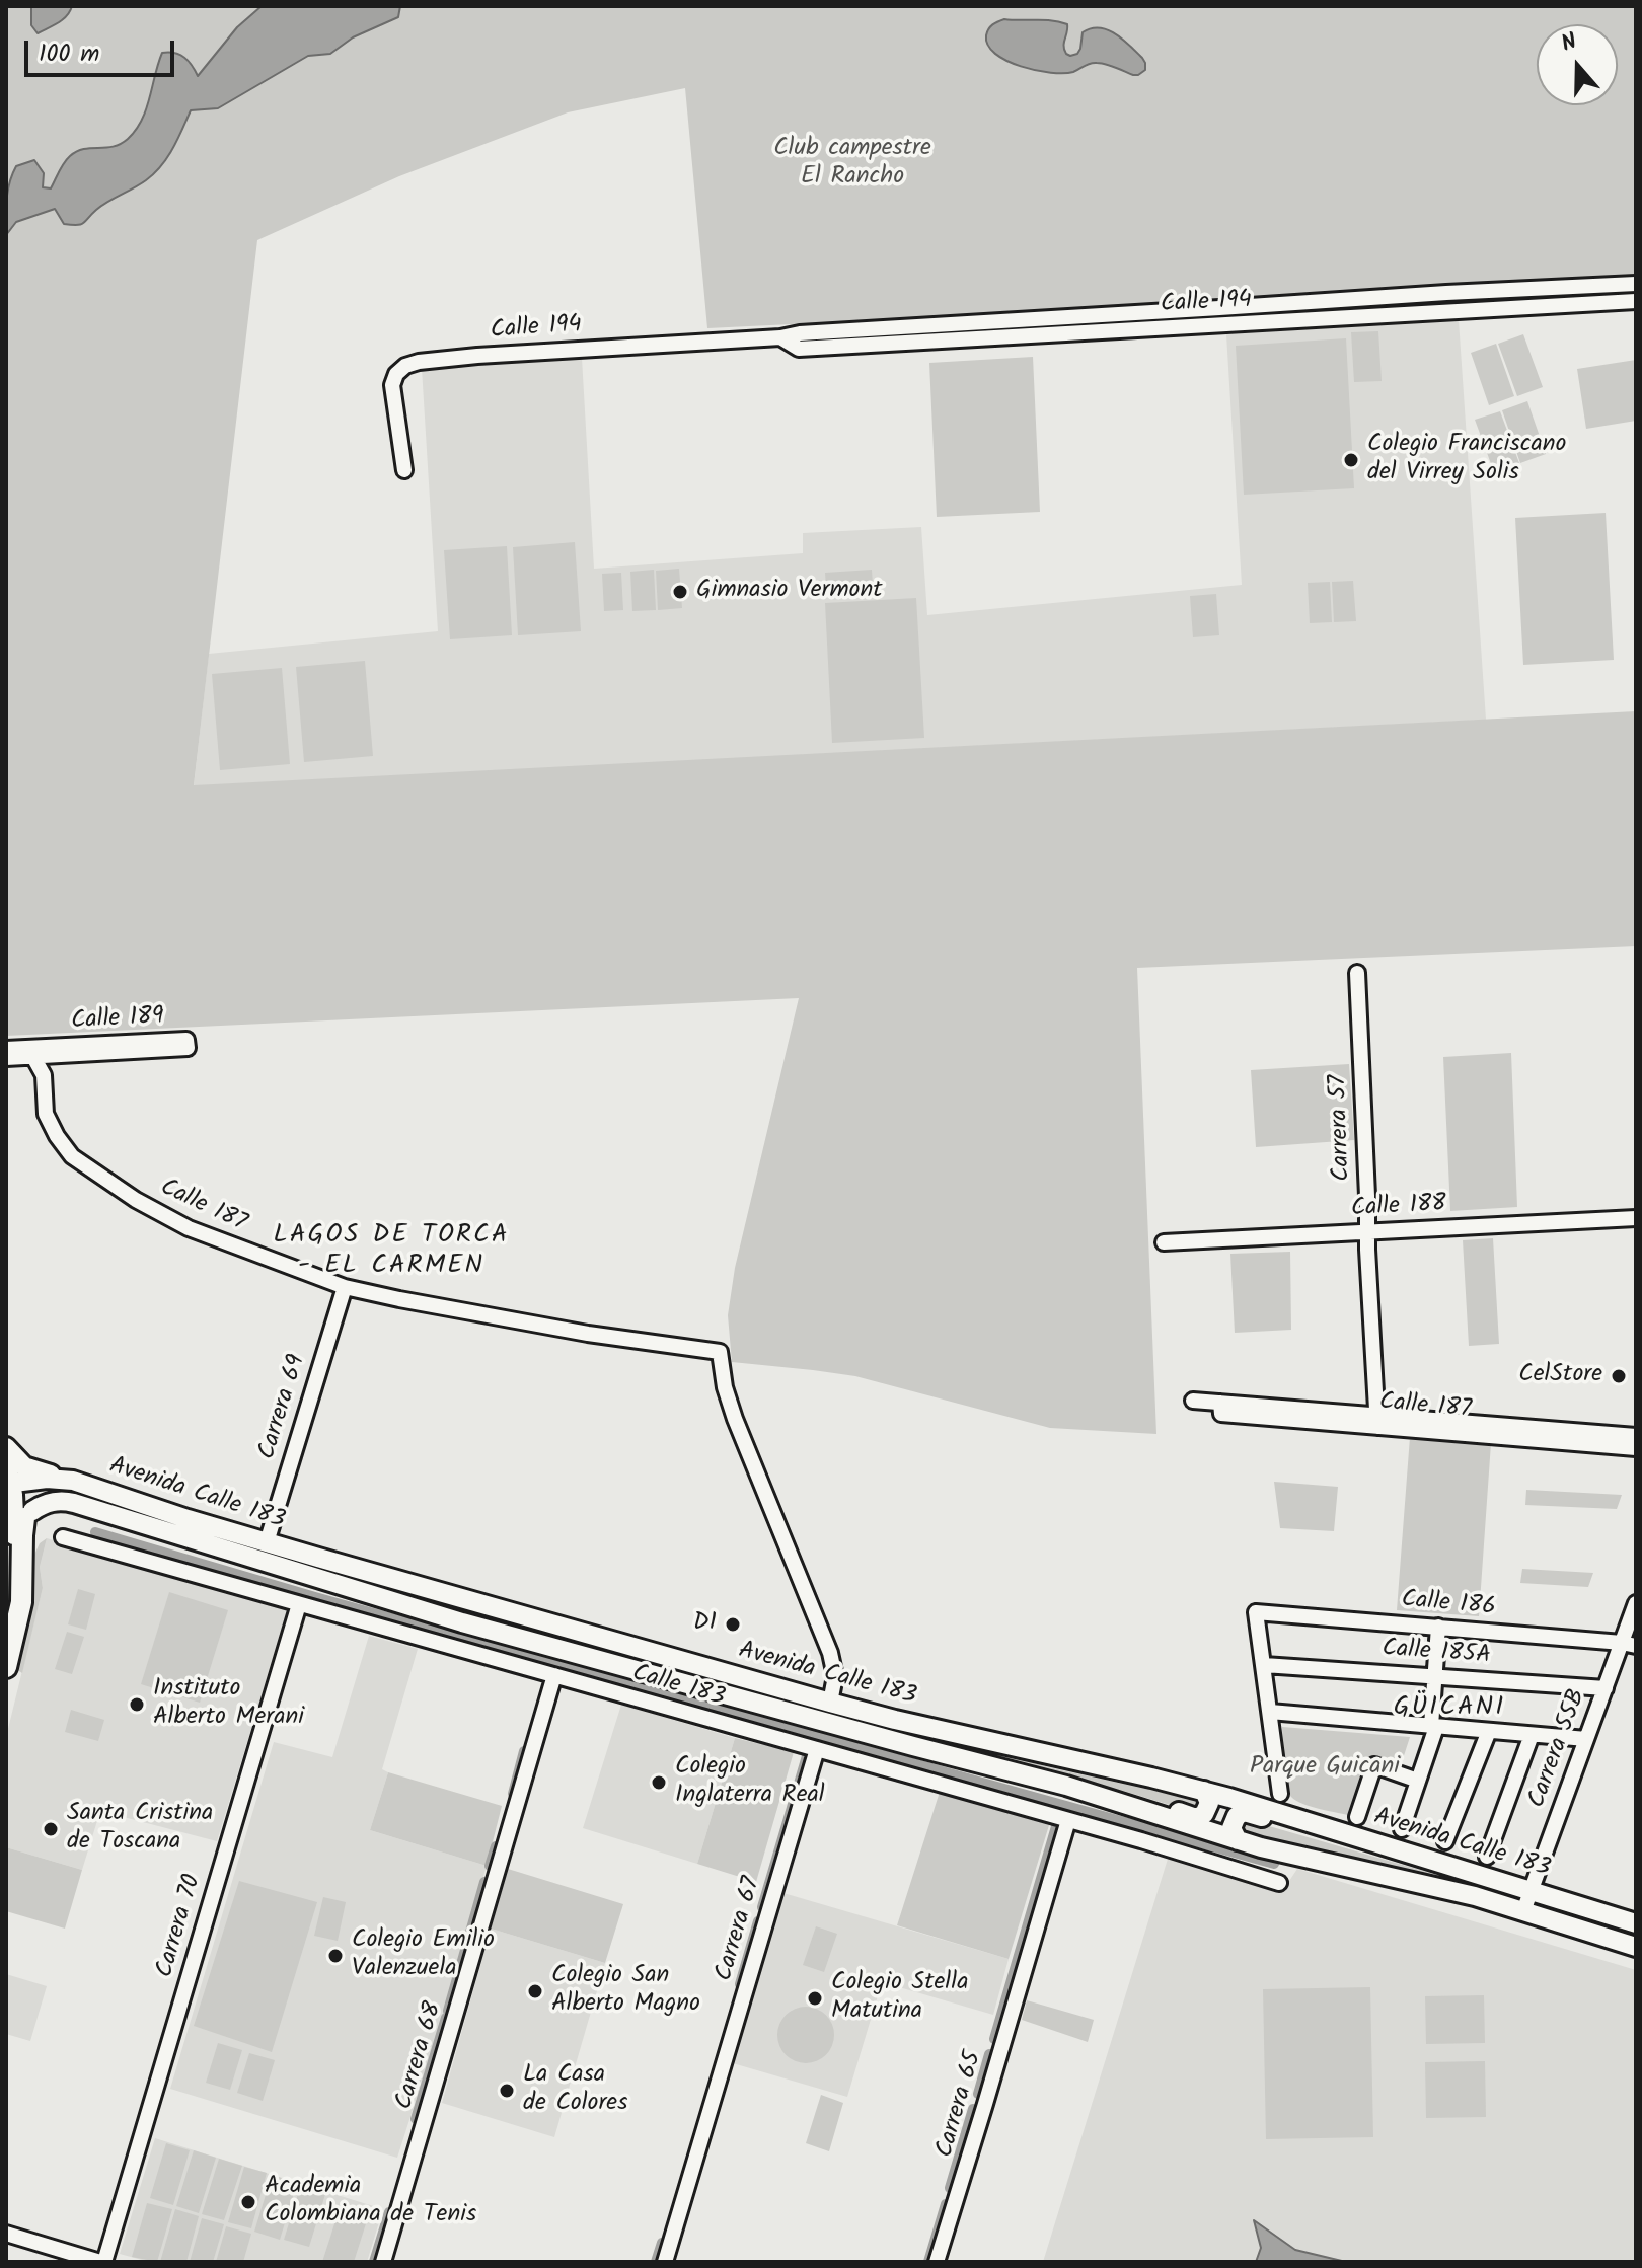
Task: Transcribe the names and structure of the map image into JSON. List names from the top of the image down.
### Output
{
  "streets": {
    "main road": ["Avenida Calle 183"],
    "street": [
      "Calle 194",
      "Calle 189",
      "Carrera 57",
      "Calle 187",
      "Calle 188",
      "Carrera 69",
      "Calle 186",
      "Calle 185A",
      "Calle 183",
      "Carrera 55B",
      "Carrera 70",
      "Carrera 67",
      "Carrera 68",
      "Carrera 65"
    ]
  },
  "crossings": [
    ["Calle 189", "Calle 187"],
    ["Carrera 57", "Calle 187"],
    ["Carrera 57", "Calle 188"],
    ["Calle 187", "Carrera 69"],
    ["Calle 187", "Avenida Calle 183"],
    ["Carrera 69", "Avenida Calle 183"],
    ["Avenida Calle 183", "Carrera 55B"],
    ["Calle 186", "Calle 185A"],
    ["Calle 186", "Carrera 55B"],
    ["Calle 185A", "Carrera 55B"],
    ["Calle 183", "Carrera 70"],
    ["Calle 183", "Carrera 67"],
    ["Calle 183", "Carrera 68"],
    ["Calle 183", "Carrera 65"]
  ],
  "districts": ["LAGOS DE TORCA - EL CARMEN", "GÜICANI"],
  "parks": ["Club campestre El Rancho", "Parque Guicani"],
  "places": [
    "Colegio Franciscano del Virrey Solis",
    "Gimnasio Vermont",
    "CelStore",
    "D1",
    "Instituto Alberto Merani",
    "Colegio Inglaterra Real",
    "Santa Cristina de Toscana",
    "Colegio Emilio Valenzuela",
    "Colegio San Alberto Magno",
    "Colegio Stella Matutina",
    "La Casa de Colores",
    "Academia Colombiana de Tenis"
  ],
  "scale_bar": "100 m",
  "north": "top"
}
